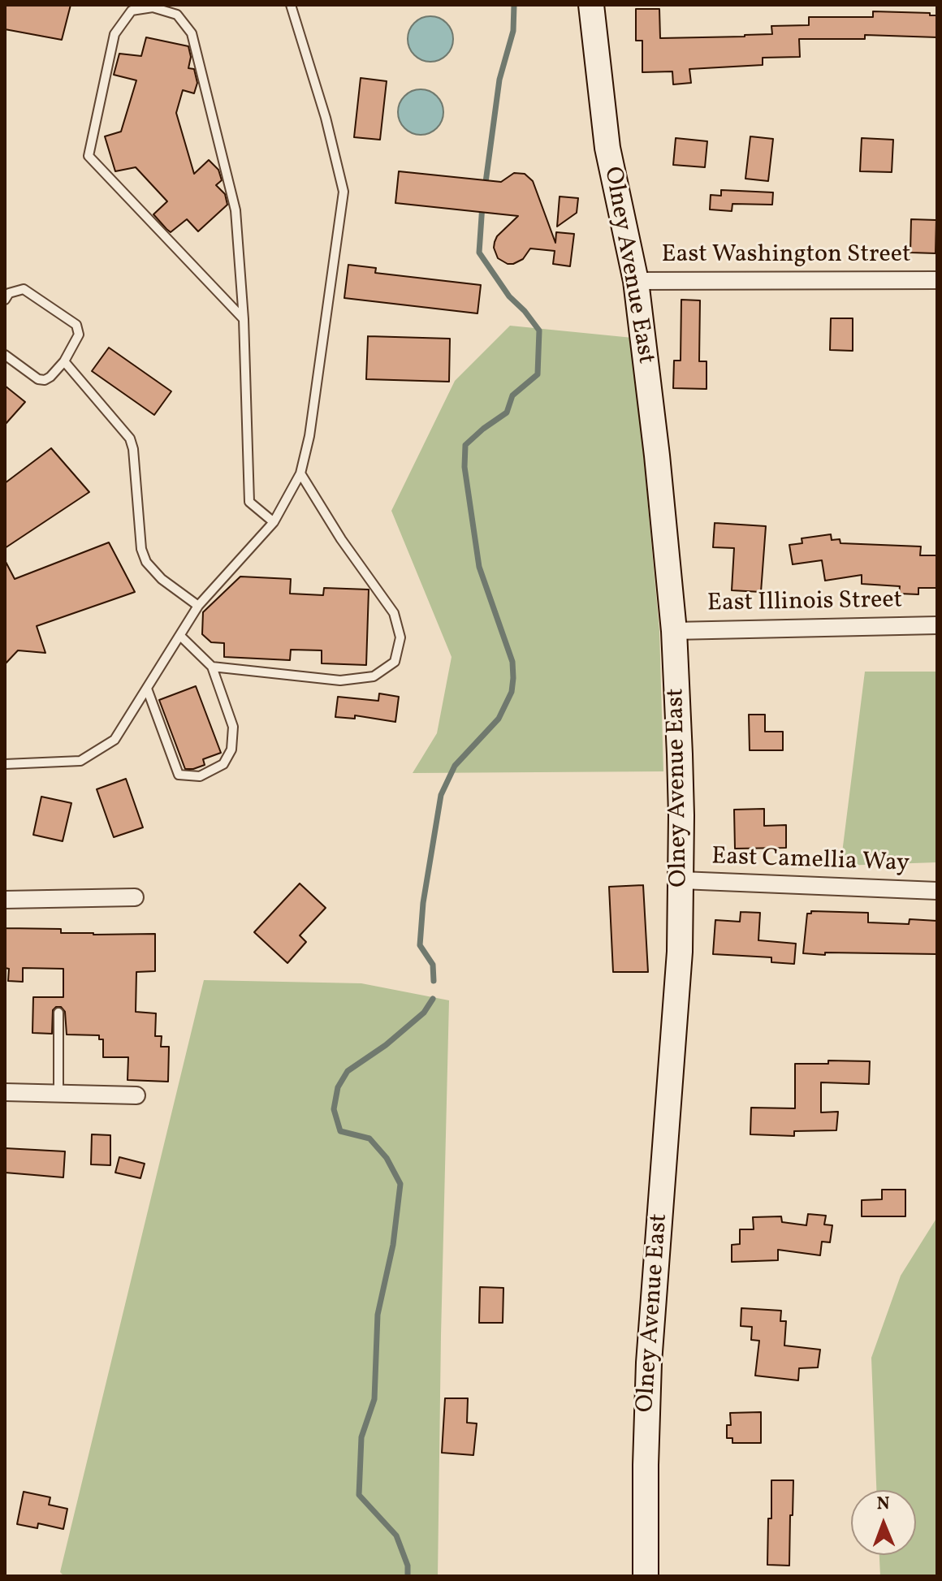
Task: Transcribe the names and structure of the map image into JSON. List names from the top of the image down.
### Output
{
  "streets": {
    "main road": ["Olney Avenue East"],
    "street": ["East Washington Street", "East Illinois Street", "East Camellia Way"]
  },
  "crossings": [
    ["East Washington Street", "Olney Avenue East"],
    ["Olney Avenue East", "East Illinois Street"],
    ["Olney Avenue East", "East Camellia Way"]
  ],
  "north": "top"
}
